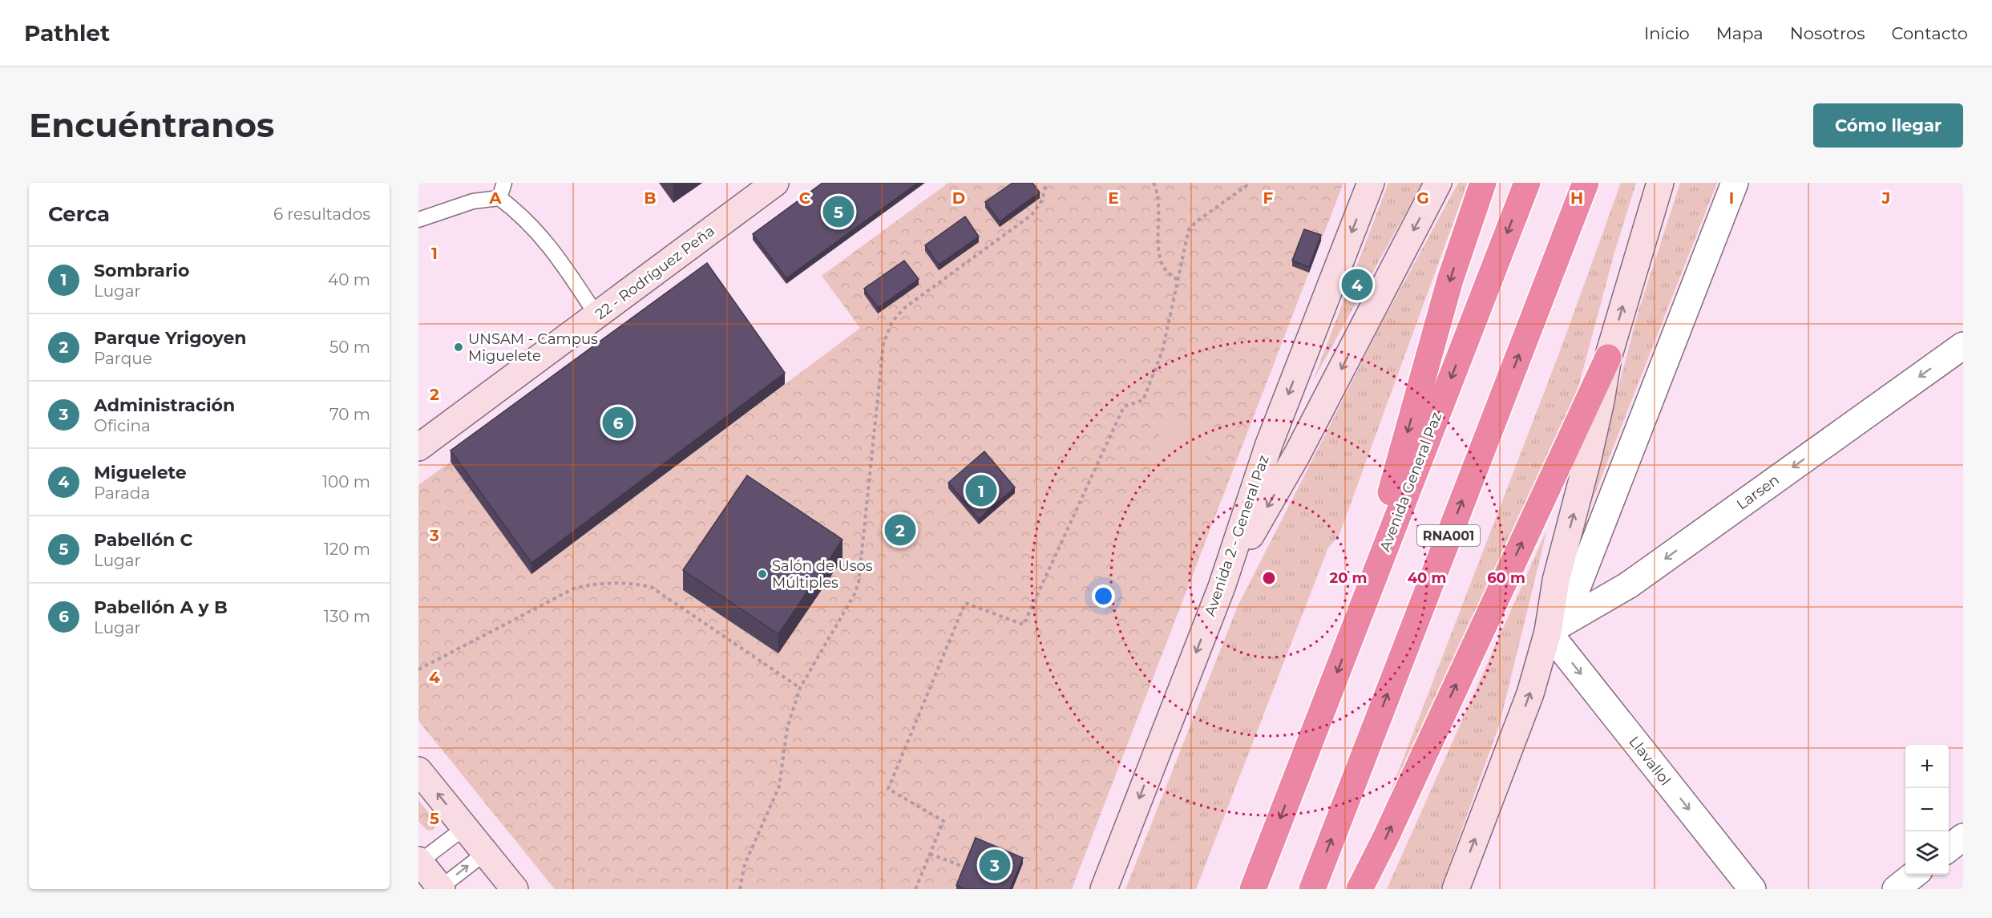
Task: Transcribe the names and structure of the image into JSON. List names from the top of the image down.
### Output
{
  "streets": {
    "highway": ["Avenida General Paz", "RNA001"],
    "street": [
      "22 - Rodríguez Peña",
      "Larsen",
      "Avenida 2 - General Paz",
      "Llavallol"
    ]
  },
  "crossings": [
    ["Larsen", "Llavallol"]
  ],
  "one_way": ["Larsen", "Llavallol"],
  "places": ["UNSAM - Campus Miguelete", "Salón de Usos Múltiples"],
  "page": {
    "header": "Pathlet",
    "nav": [
      "Inicio",
      "Mapa",
      "Nosotros",
      "Contacto"
    ],
    "buttons": "Cómo llegar",
    "title": "Encuéntranos",
    "heading": ["Cerca", "6 resultados"],
    "pins": [
      "5",
      "4",
      "6",
      "1",
      "2",
      "3"
    ],
    "list": [
      {
        "mark": "1",
        "name": "Sombrario",
        "note": "Lugar",
        "value": "40 m"
      },
      {
        "mark": "2",
        "name": "Parque Yrigoyen",
        "note": "Parque",
        "value": "50 m"
      },
      {
        "mark": "3",
        "name": "Administración",
        "note": "Oficina",
        "value": "70 m"
      },
      {
        "mark": "4",
        "name": "Miguelete",
        "note": "Parada",
        "value": "100 m"
      },
      {
        "mark": "5",
        "name": "Pabellón C",
        "note": "Lugar",
        "value": "120 m"
      },
      {
        "mark": "6",
        "name": "Pabellón A y B",
        "note": "Lugar",
        "value": "130 m"
      }
    ],
    "map_buttons": ["+", "−"]
  },
  "grid": {
    "columns": [
      "A",
      "B",
      "C",
      "D",
      "E",
      "F",
      "G",
      "H",
      "I",
      "J"
    ],
    "rows": [
      "1",
      "2",
      "3",
      "4",
      "5"
    ]
  },
  "rings": ["20 m", "40 m", "60 m"]
}
